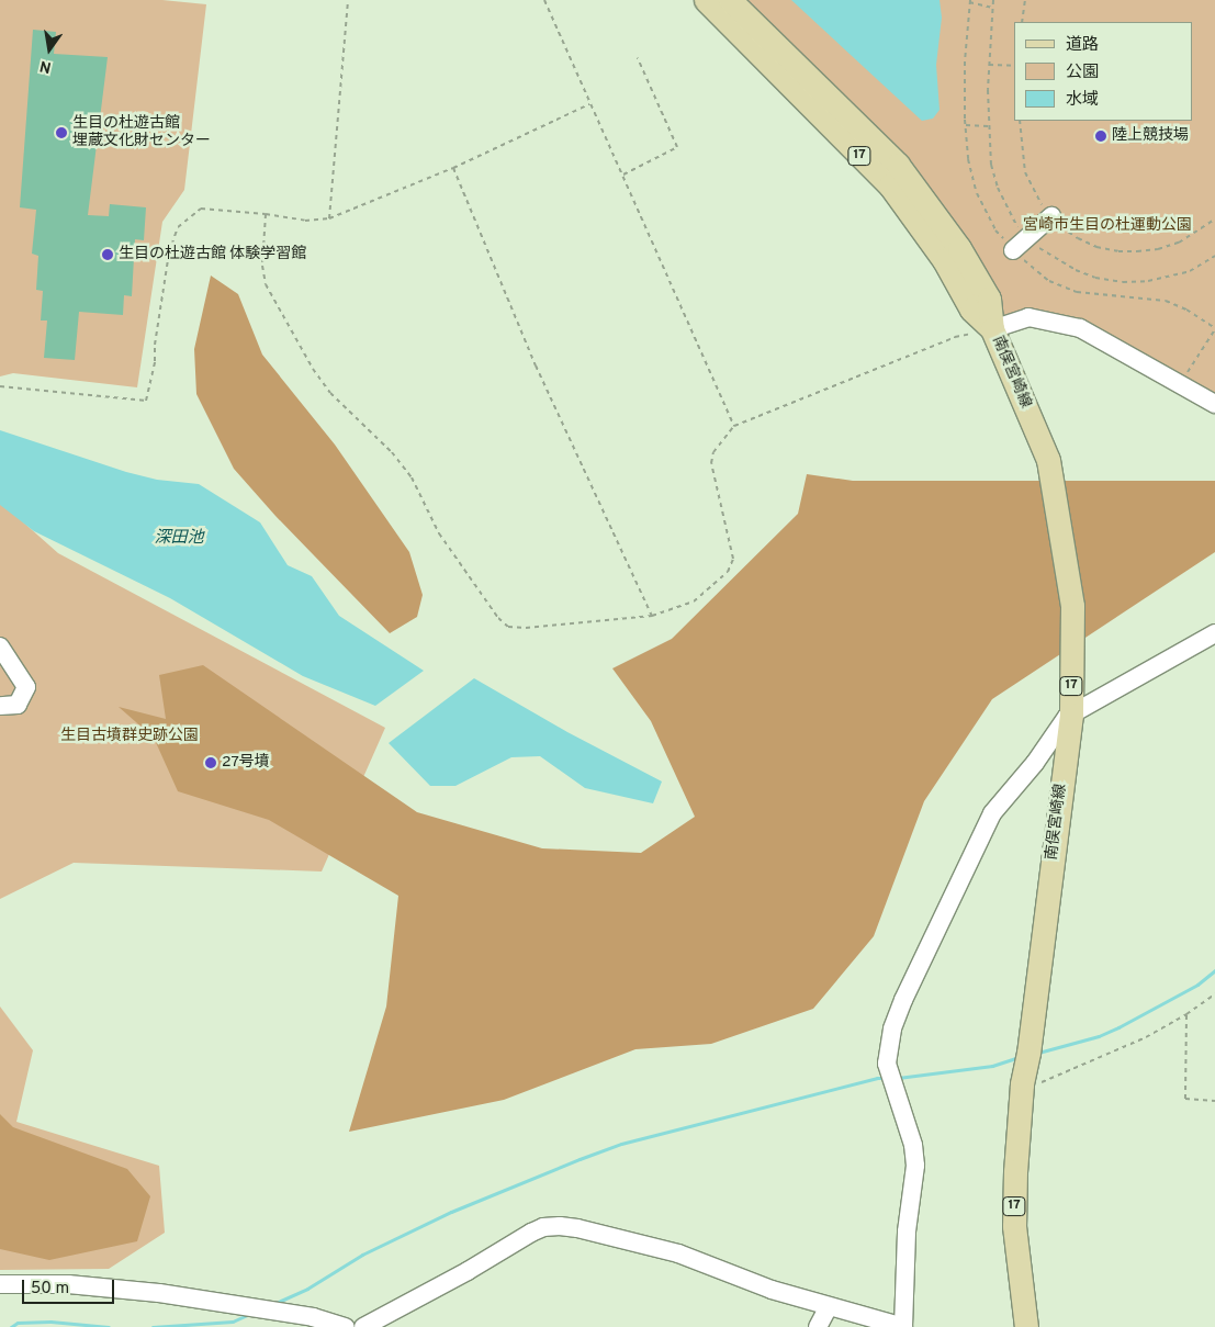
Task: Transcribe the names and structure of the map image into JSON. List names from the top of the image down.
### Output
{
  "streets": {
    "main road": ["17", "南俣宮崎線"]
  },
  "water": ["深田池"],
  "parks": ["宮崎市生目の杜運動公園", "生目古墳群史跡公園"],
  "places": [
    "生目の杜遊古館 埋蔵文化財センター",
    "陸上競技場",
    "生目の杜遊古館 体験学習館",
    "27号墳"
  ],
  "legend": ["道路", "公園", "水域"],
  "scale_bar": "50 m",
  "north": "bottom"
}
